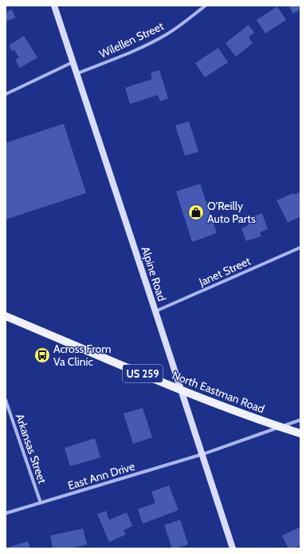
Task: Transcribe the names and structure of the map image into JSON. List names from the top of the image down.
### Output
{
  "streets": {
    "main road": ["Alpine Road", "US 259", "North Eastman Road"],
    "street": [
      "Wilellen Street",
      "Janet Street",
      "Arkansas Street",
      "East Ann Drive"
    ]
  },
  "crossings": [
    ["Wilellen Street", "Alpine Road"],
    ["Janet Street", "Alpine Road"],
    ["Alpine Road", "North Eastman Road"],
    ["Alpine Road", "East Ann Drive"],
    ["North Eastman Road", "East Ann Drive"],
    ["Arkansas Street", "East Ann Drive"]
  ],
  "places": {
    "shop": ["O'Reilly Auto Parts"],
    "bus stop": ["Across From Va Clinic"]
  }
}
